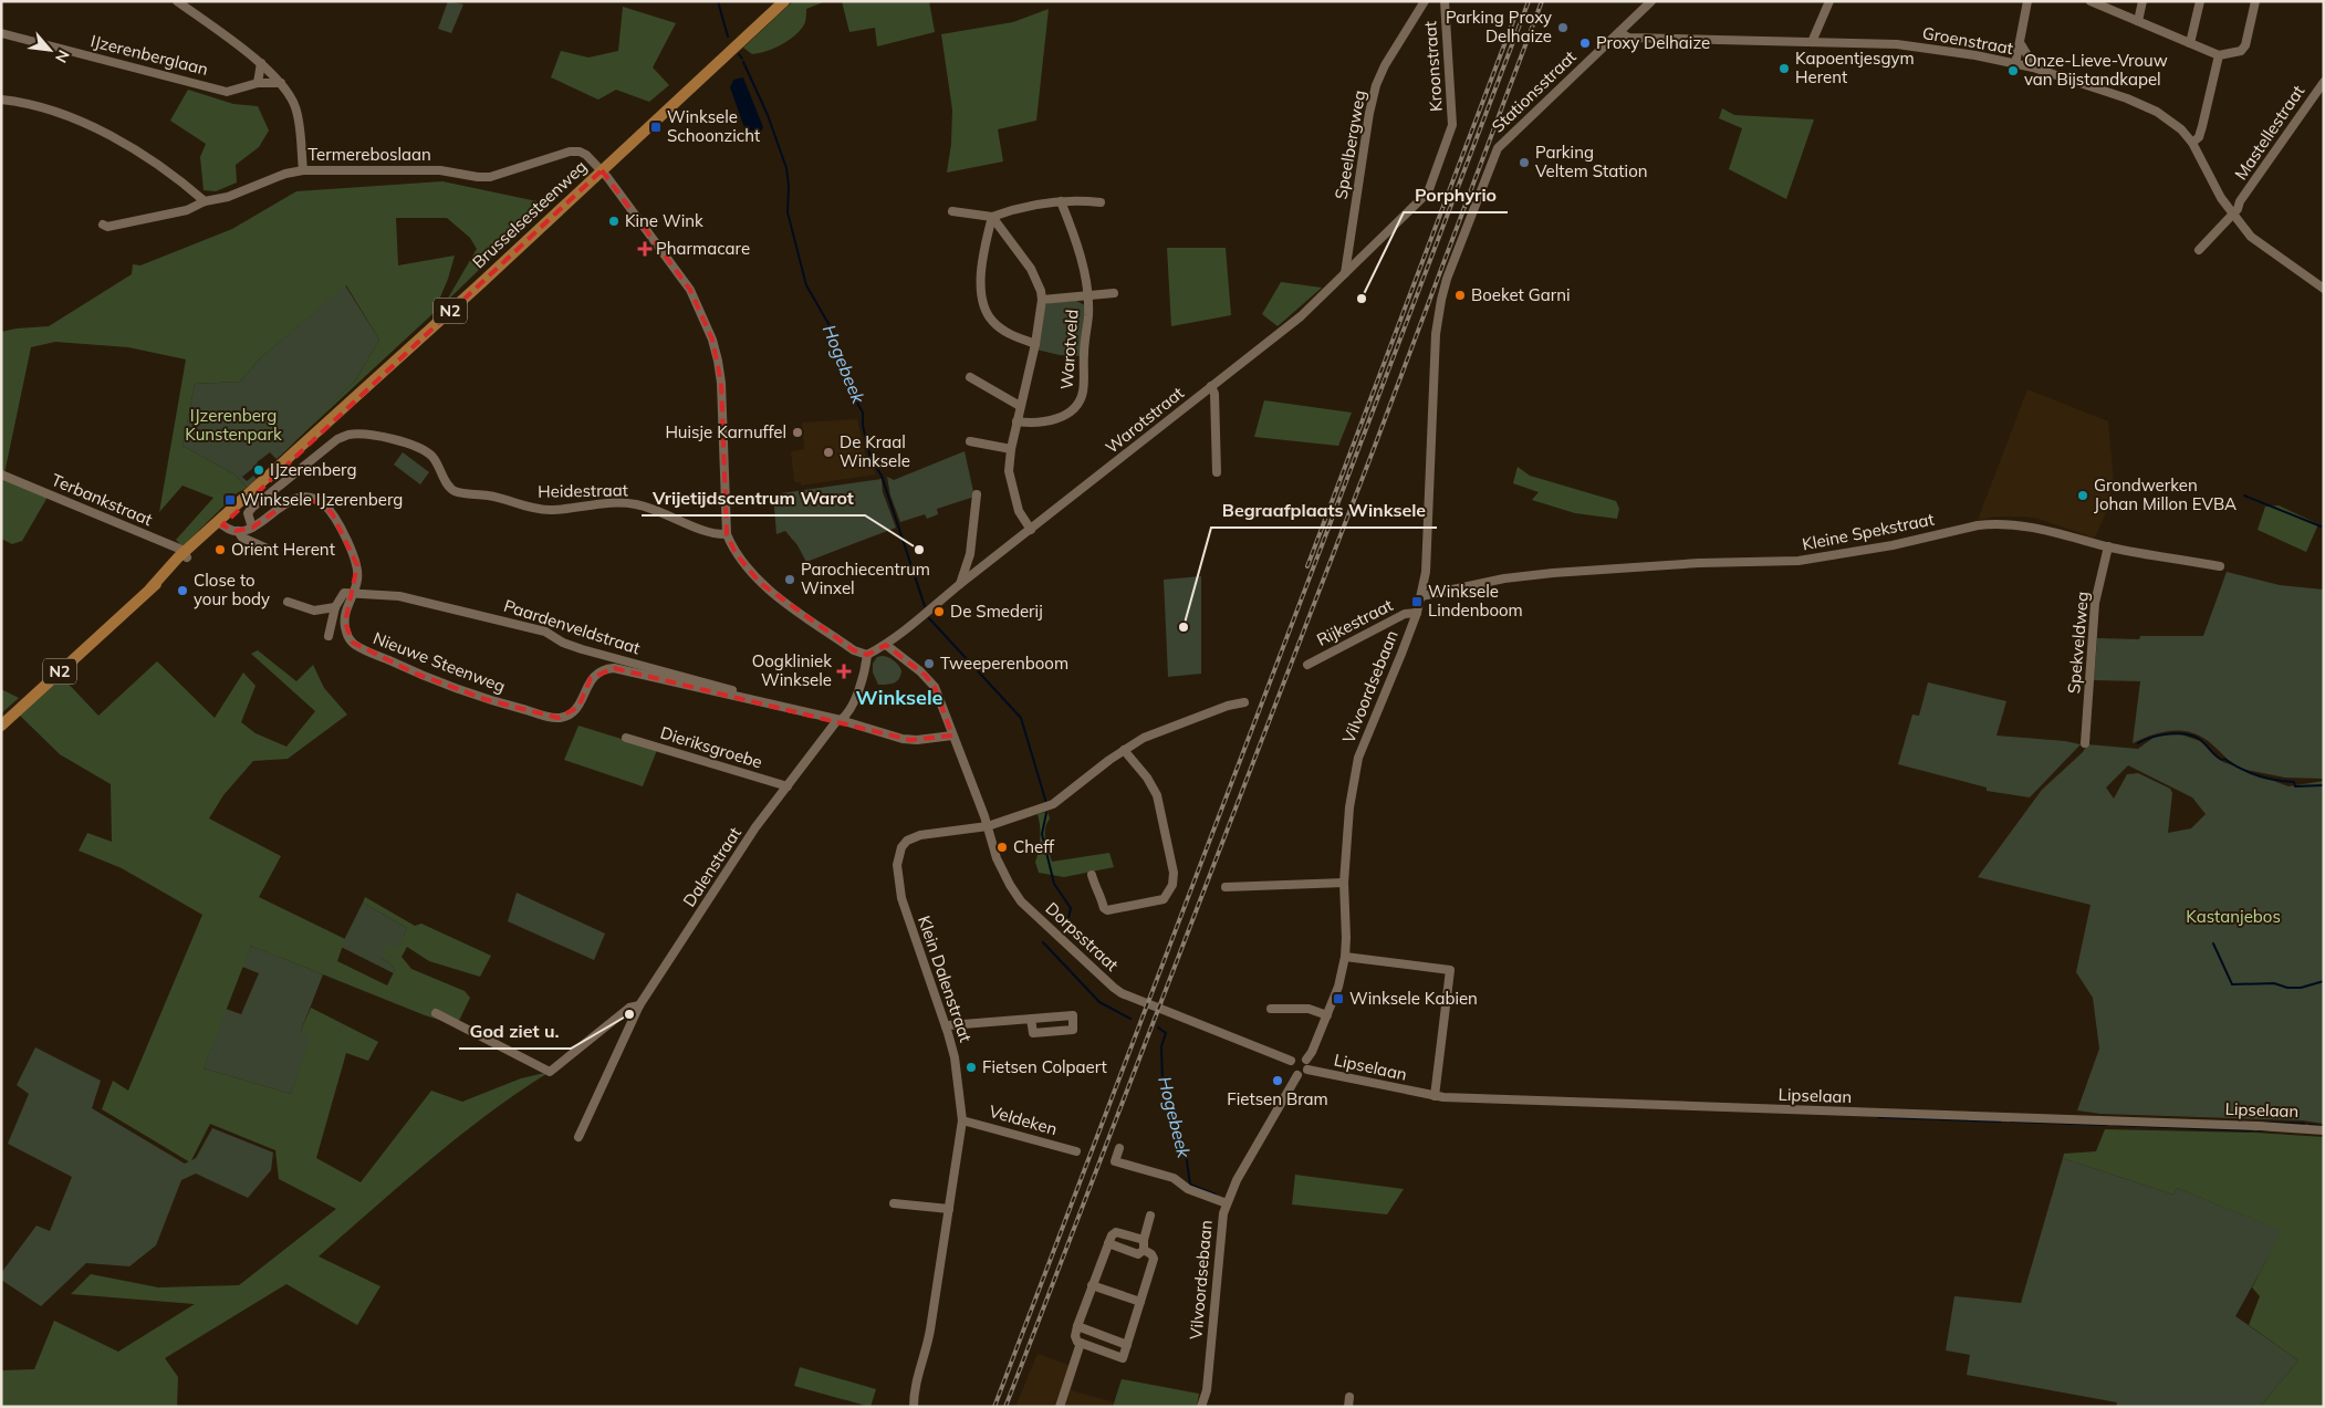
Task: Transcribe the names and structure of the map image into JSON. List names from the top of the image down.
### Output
{
  "streets": {
    "main road": ["Brusselsesteenweg", "N2"],
    "street": [
      "Groenstraat",
      "IJzerenberglaan",
      "Kroonstraat",
      "Stationsstraat",
      "Mastellestraat",
      "Speelbergweg",
      "Termereboslaan",
      "Warotveld",
      "Warotstraat",
      "Heidestraat",
      "Terbankstraat",
      "Kleine Spekstraat",
      "Rijkestraat",
      "Paardenveldstraat",
      "Spekveldweg",
      "Nieuwe Steenweg",
      "Vilvoordsebaan",
      "Dieriksgroebe",
      "Dalenstraat",
      "Dorpsstraat",
      "Klein Dalenstraat",
      "Lipselaan",
      "Veldeken"
    ]
  },
  "crossings": [
    ["Groenstraat", "Stationsstraat"],
    ["Groenstraat", "Mastellestraat"],
    ["Kroonstraat", "Warotstraat"],
    ["Stationsstraat", "Vilvoordsebaan"],
    ["Speelbergweg", "Warotstraat"],
    ["Termereboslaan", "Brusselsesteenweg"],
    ["Termereboslaan", "Heidestraat"],
    ["Brusselsesteenweg", "Terbankstraat"],
    ["Warotveld", "Warotstraat"],
    ["Warotstraat", "Dalenstraat"],
    ["Warotstraat", "Dorpsstraat"],
    ["Heidestraat", "Nieuwe Steenweg"],
    ["Kleine Spekstraat", "Spekveldweg"],
    ["Kleine Spekstraat", "Vilvoordsebaan"],
    ["Rijkestraat", "Vilvoordsebaan"],
    ["Paardenveldstraat", "Nieuwe Steenweg"],
    ["Nieuwe Steenweg", "Dalenstraat"],
    ["Vilvoordsebaan", "Dorpsstraat"],
    ["Vilvoordsebaan", "Lipselaan"],
    ["Dieriksgroebe", "Dalenstraat"],
    ["Dorpsstraat", "Klein Dalenstraat"],
    ["Dorpsstraat", "Lipselaan"],
    ["Klein Dalenstraat", "Veldeken"]
  ],
  "districts": ["Winksele"],
  "water": ["Hogebeek"],
  "parks": ["IJzerenberg Kunstenpark", "Kastanjebos"],
  "places": {
    "other": [
      "Parking Proxy Delhaize",
      "Proxy Delhaize",
      "Kapoentjesgym Herent",
      "Onze-Lieve-Vrouw van Bijstandkapel",
      "Parking Veltem Station",
      "Kine Wink",
      "Boeket Garni",
      "Porphyrio",
      "Huisje Karnuffel",
      "De Kraal Winksele",
      "IJzerenberg",
      "Grondwerken Johan Millon EVBA",
      "Orient Herent",
      "Vrijetijdscentrum Warot",
      "Parochiecentrum Winxel",
      "Close to your body",
      "De Smederij",
      "Begraafplaats Winksele",
      "Tweeperenboom",
      "Cheff",
      "God ziet u.",
      "Fietsen Colpaert",
      "Fietsen Bram"
    ],
    "transit": [
      "Winksele Schoonzicht",
      "Winksele IJzerenberg",
      "Winksele Lindenboom",
      "Winksele Kabien"
    ],
    "health": ["Pharmacare", "Oogkliniek Winksele"]
  },
  "north": "bottom right"
}
